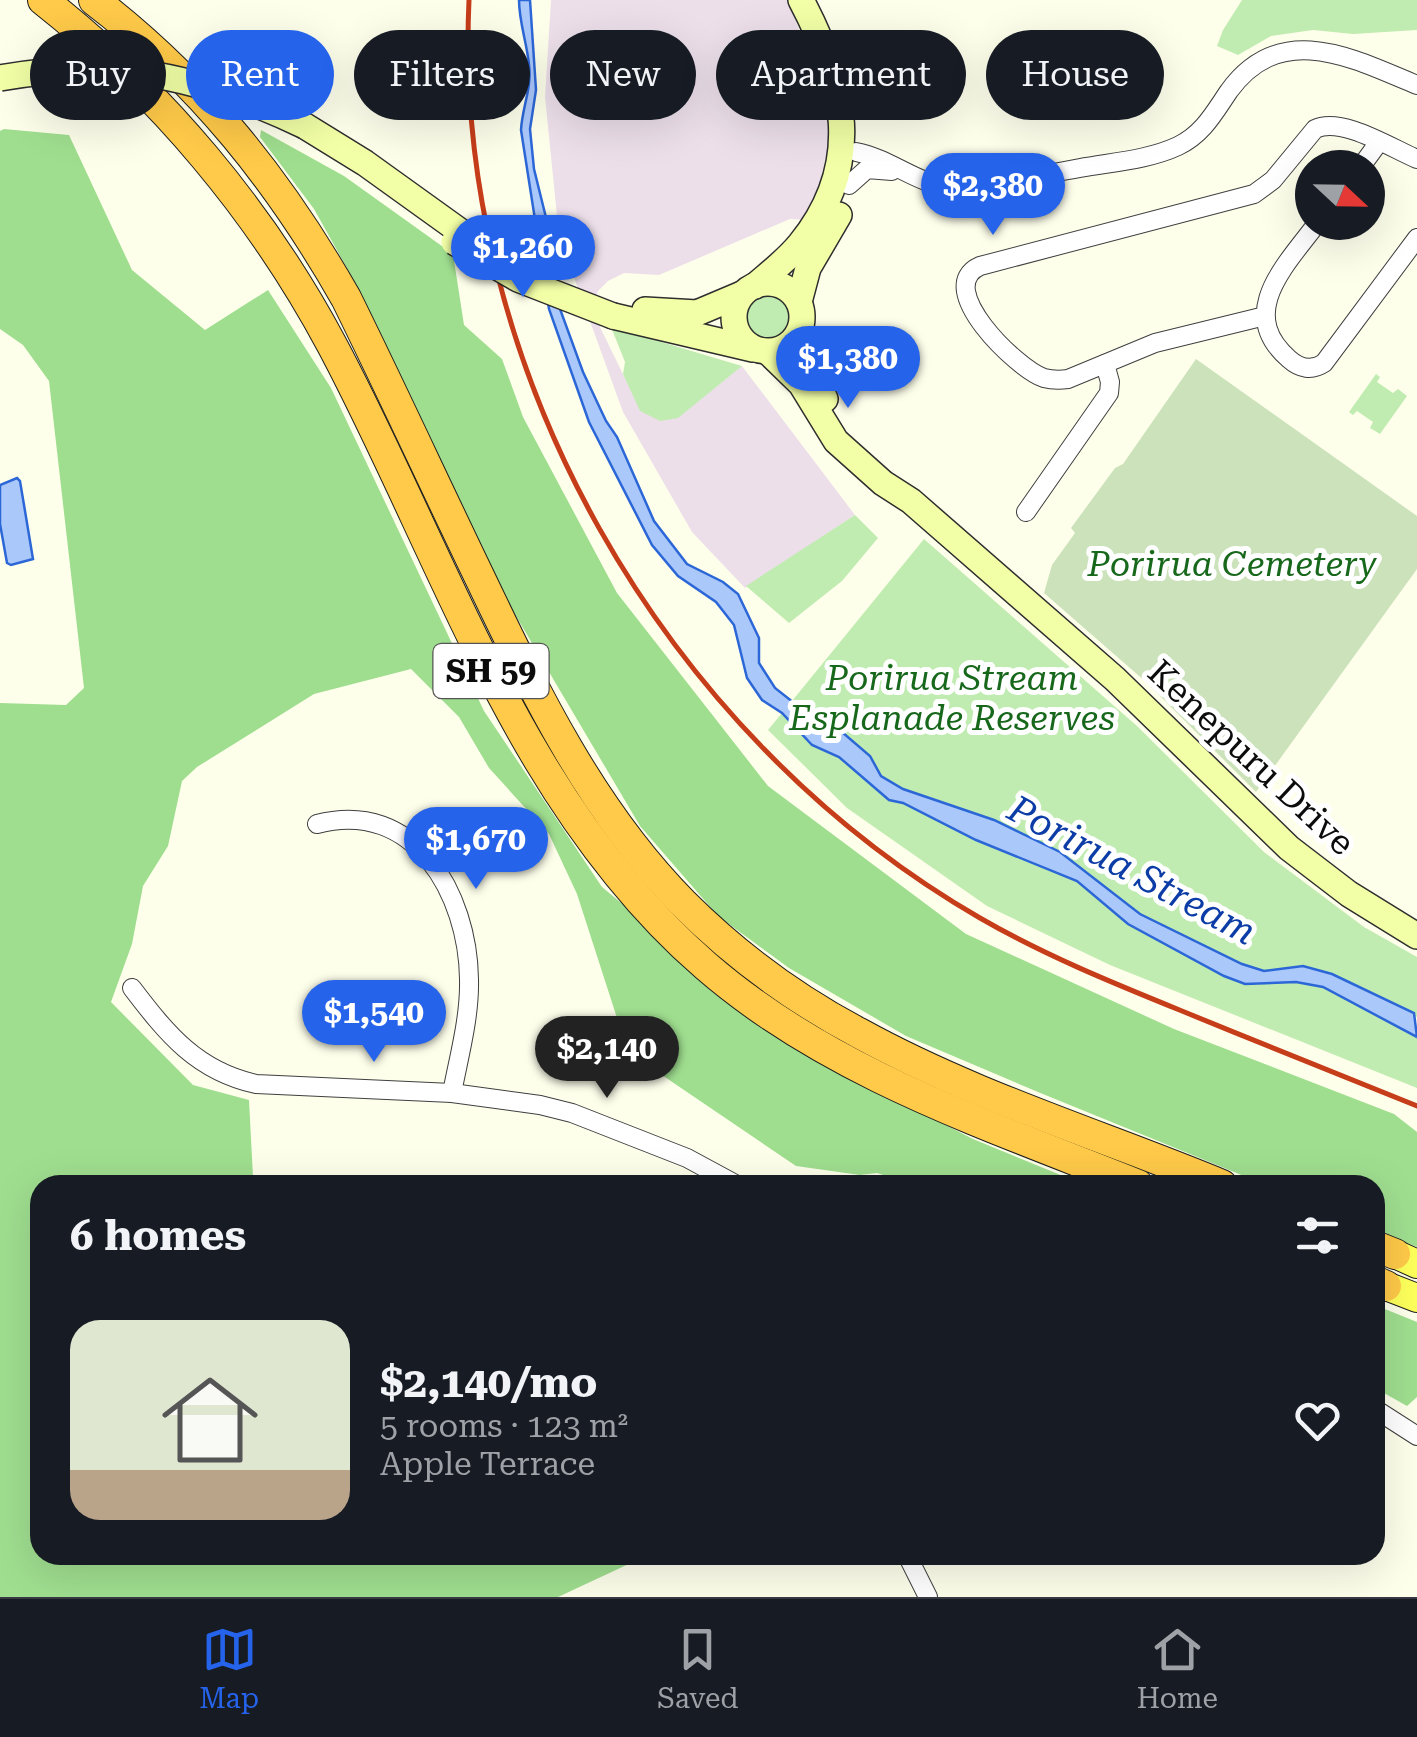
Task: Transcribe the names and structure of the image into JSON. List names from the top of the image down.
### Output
{
  "streets": {
    "highway": ["SH 59"],
    "main road": ["Kenepuru Drive"]
  },
  "water": ["Porirua Stream"],
  "parks": ["Porirua Cemetery", "Porirua Stream Esplanade Reserves"],
  "north": "right",
  "page": {
    "chip": [
      "Buy",
      "Rent",
      "Filters",
      "New",
      "Apartment",
      "House"
    ],
    "price": [
      "$2,380",
      "$1,260",
      "$1,380",
      "$1,670",
      "$1,540",
      "$2,140"
    ],
    "heading": "6 homes",
    "list": [
      {
        "name": "$2,140/mo",
        "note": "5 rooms · 123 m² · Apple Terrace"
      }
    ],
    "tabs": ["Map", "Saved", "Home"]
  }
}
